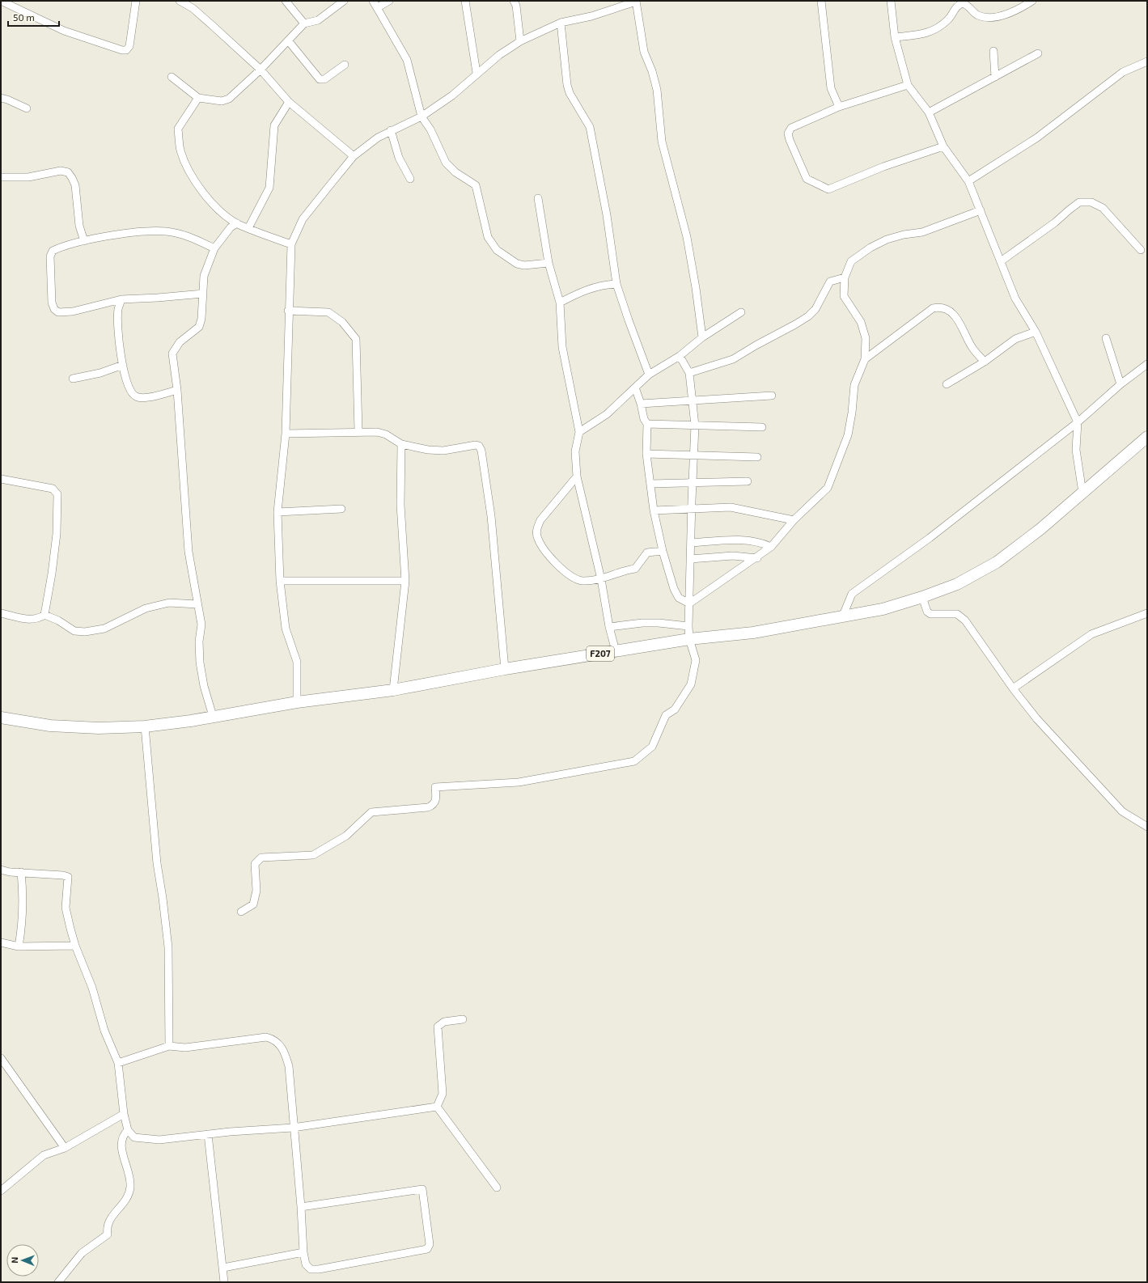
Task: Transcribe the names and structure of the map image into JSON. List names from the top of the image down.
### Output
{
  "streets": {
    "main road": ["F207"]
  },
  "scale_bar": "50 m",
  "north": "left"
}
